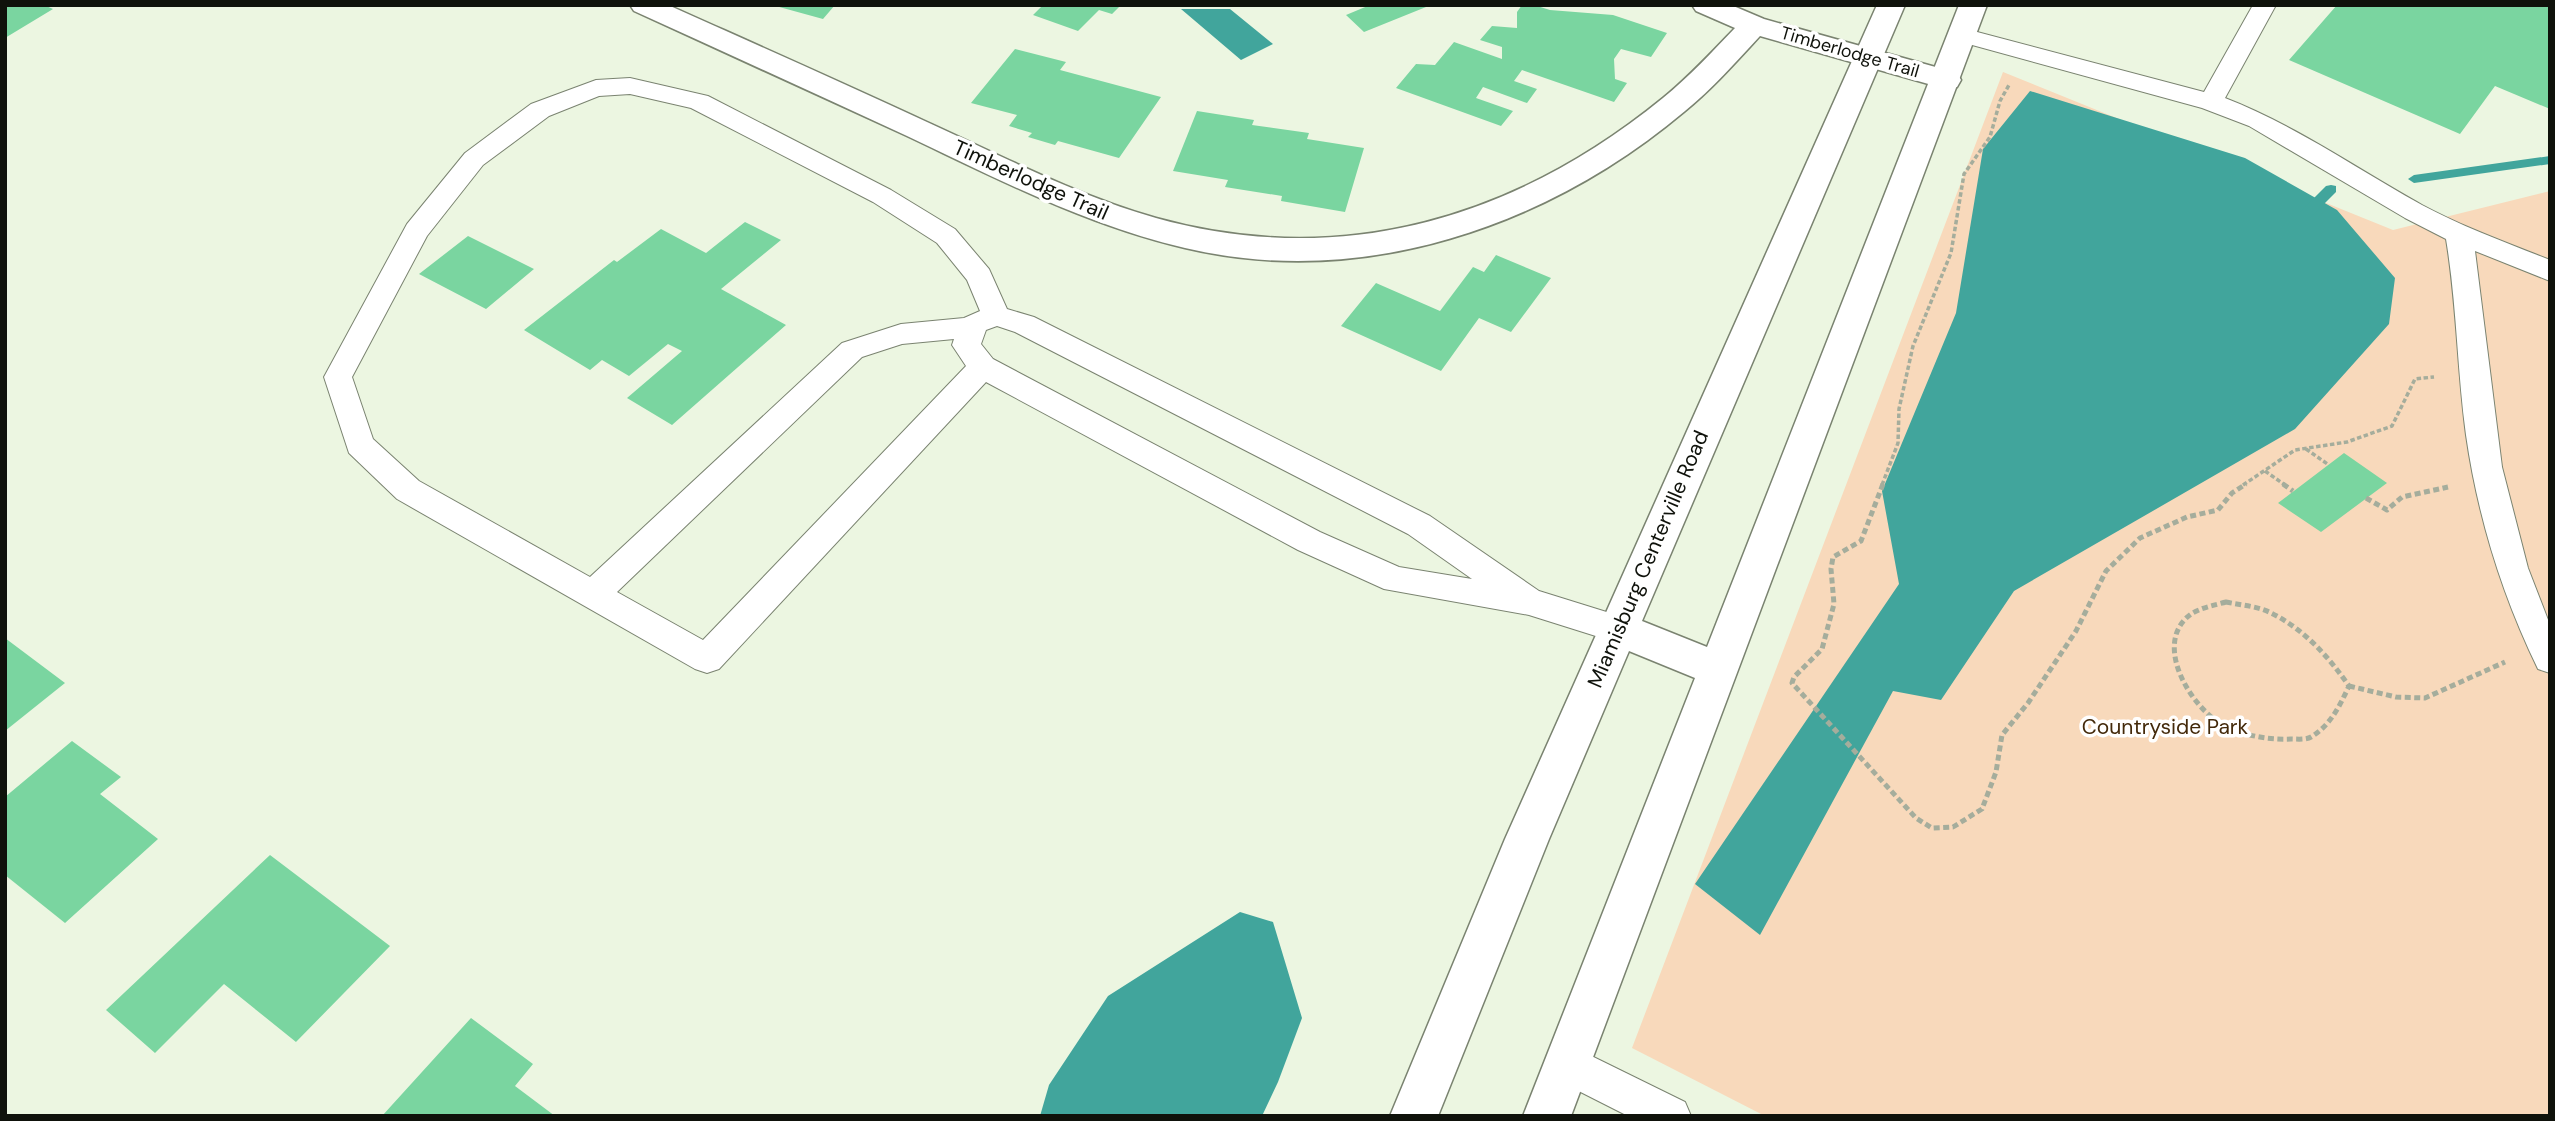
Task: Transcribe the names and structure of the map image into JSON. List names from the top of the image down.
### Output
{
  "streets": {
    "main road": ["Timberlodge Trail", "Miamisburg Centerville Road"]
  },
  "crossings": [
    ["Timberlodge Trail", "Miamisburg Centerville Road"]
  ],
  "parks": ["Countryside Park"]
}
